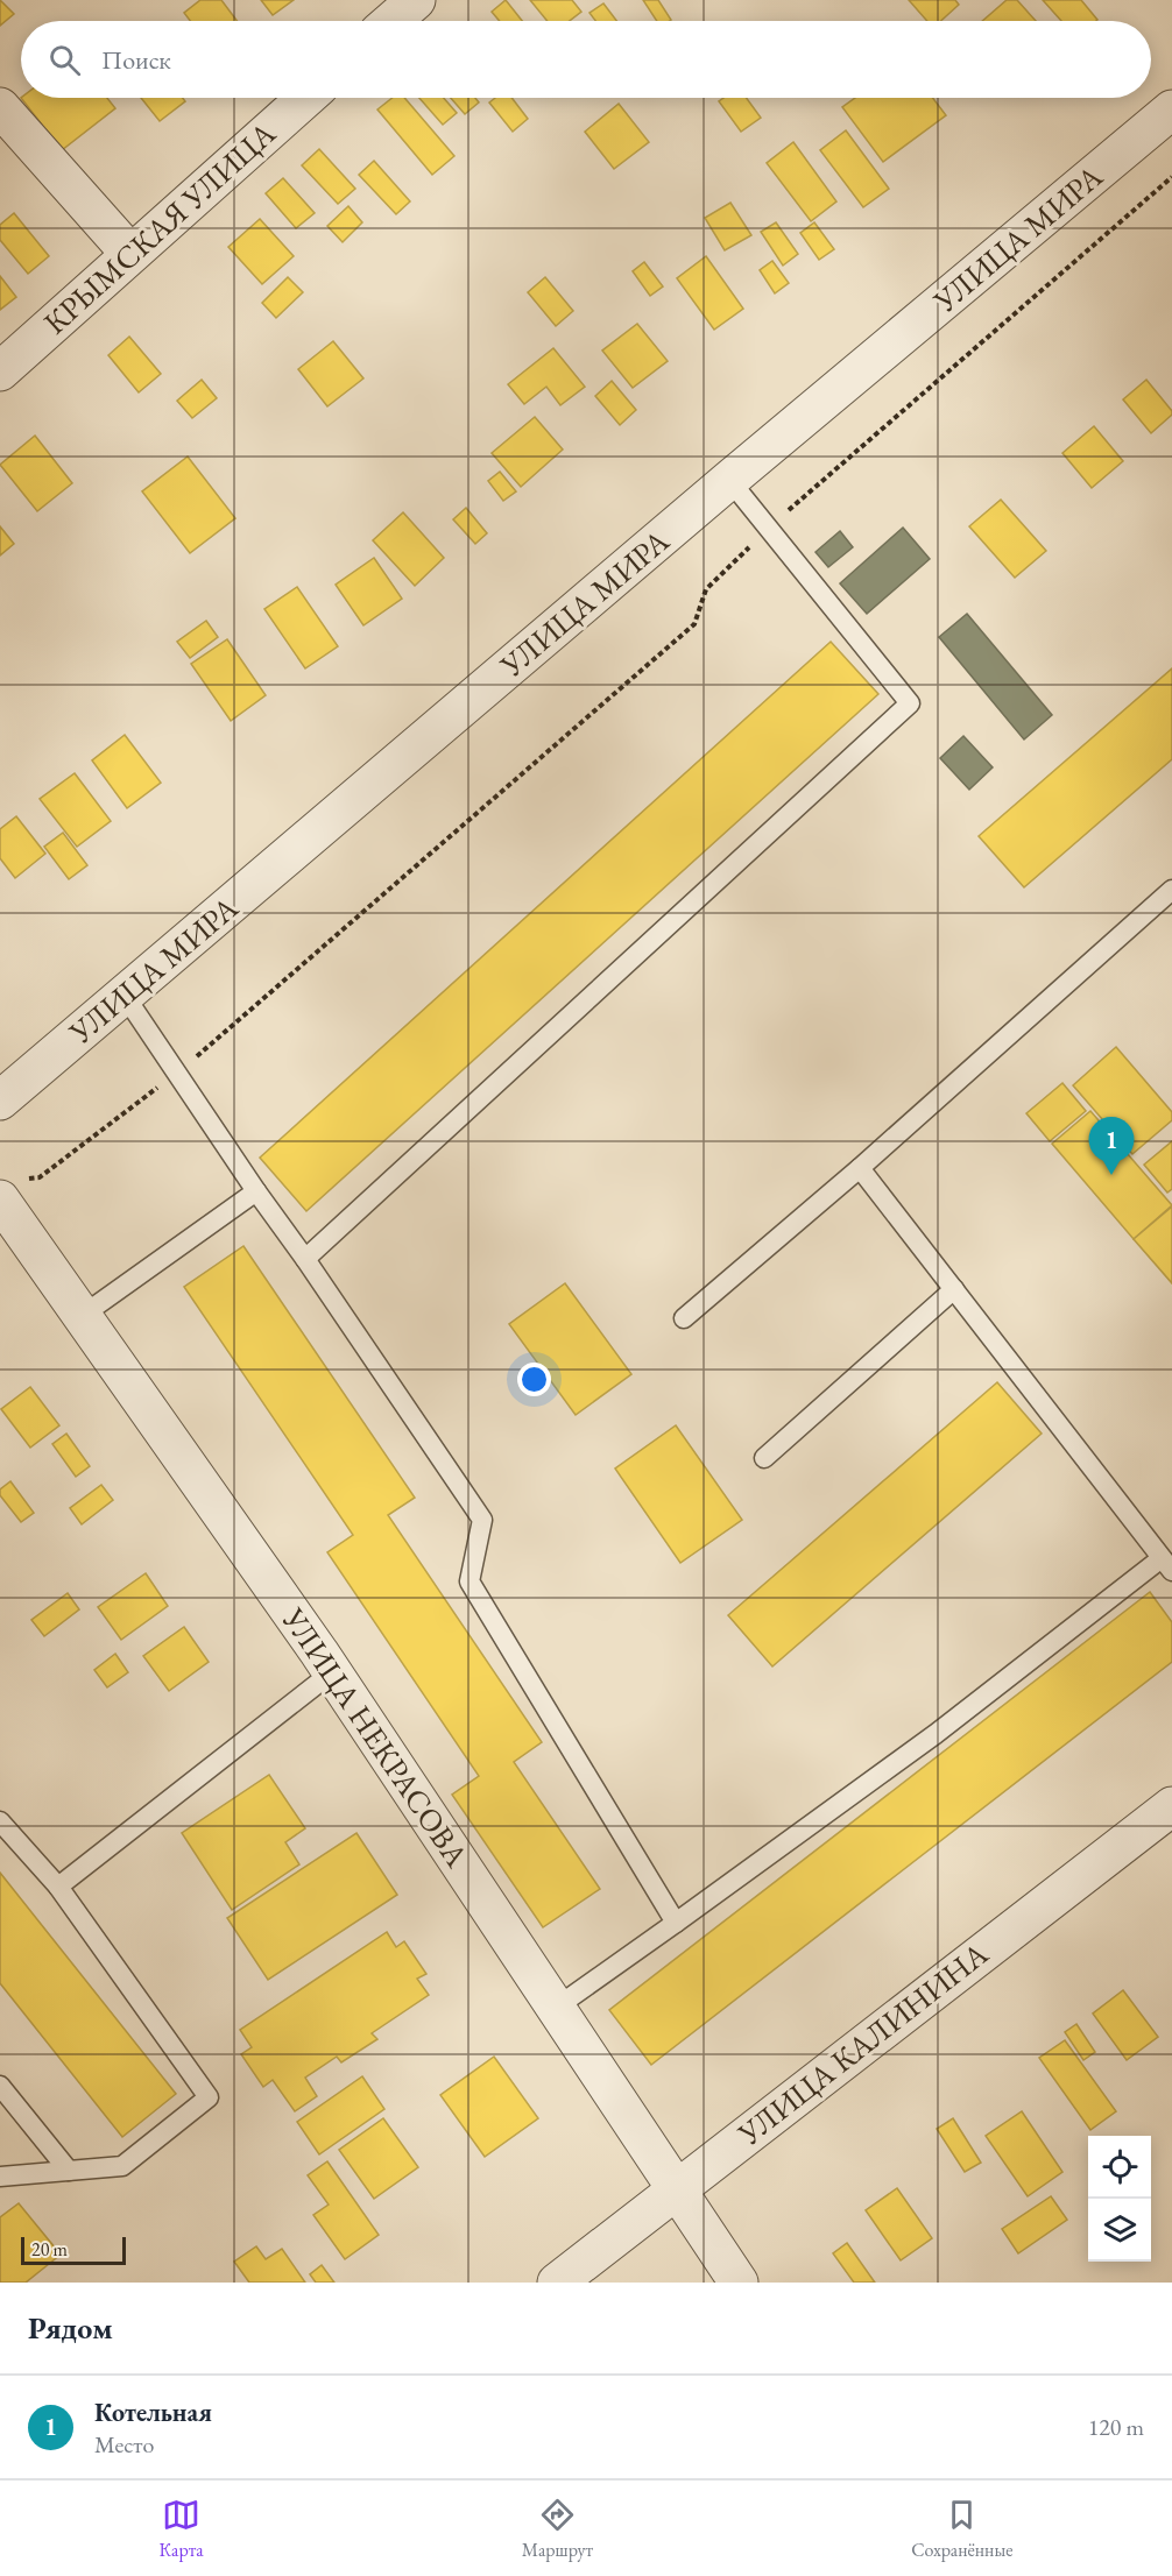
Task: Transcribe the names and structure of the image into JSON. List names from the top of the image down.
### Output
{
  "streets": {
    "street": [
      "КРЫМСКАЯ УЛИЦА",
      "УЛИЦА МИРА",
      "УЛИЦА НЕКРАСОВА",
      "УЛИЦА КАЛИНИНА"
    ]
  },
  "crossings": [
    ["УЛИЦА НЕКРАСОВА", "УЛИЦА КАЛИНИНА"]
  ],
  "scale_bar": "20 m",
  "page": {
    "search": "Поиск",
    "pins": "1",
    "scale": "20 m",
    "heading": "Рядом",
    "list": [
      {
        "mark": "1",
        "name": "Котельная",
        "note": "Место",
        "value": "120 m"
      }
    ],
    "nav": ["Карта", "Маршрут", "Сохранённые"]
  }
}
